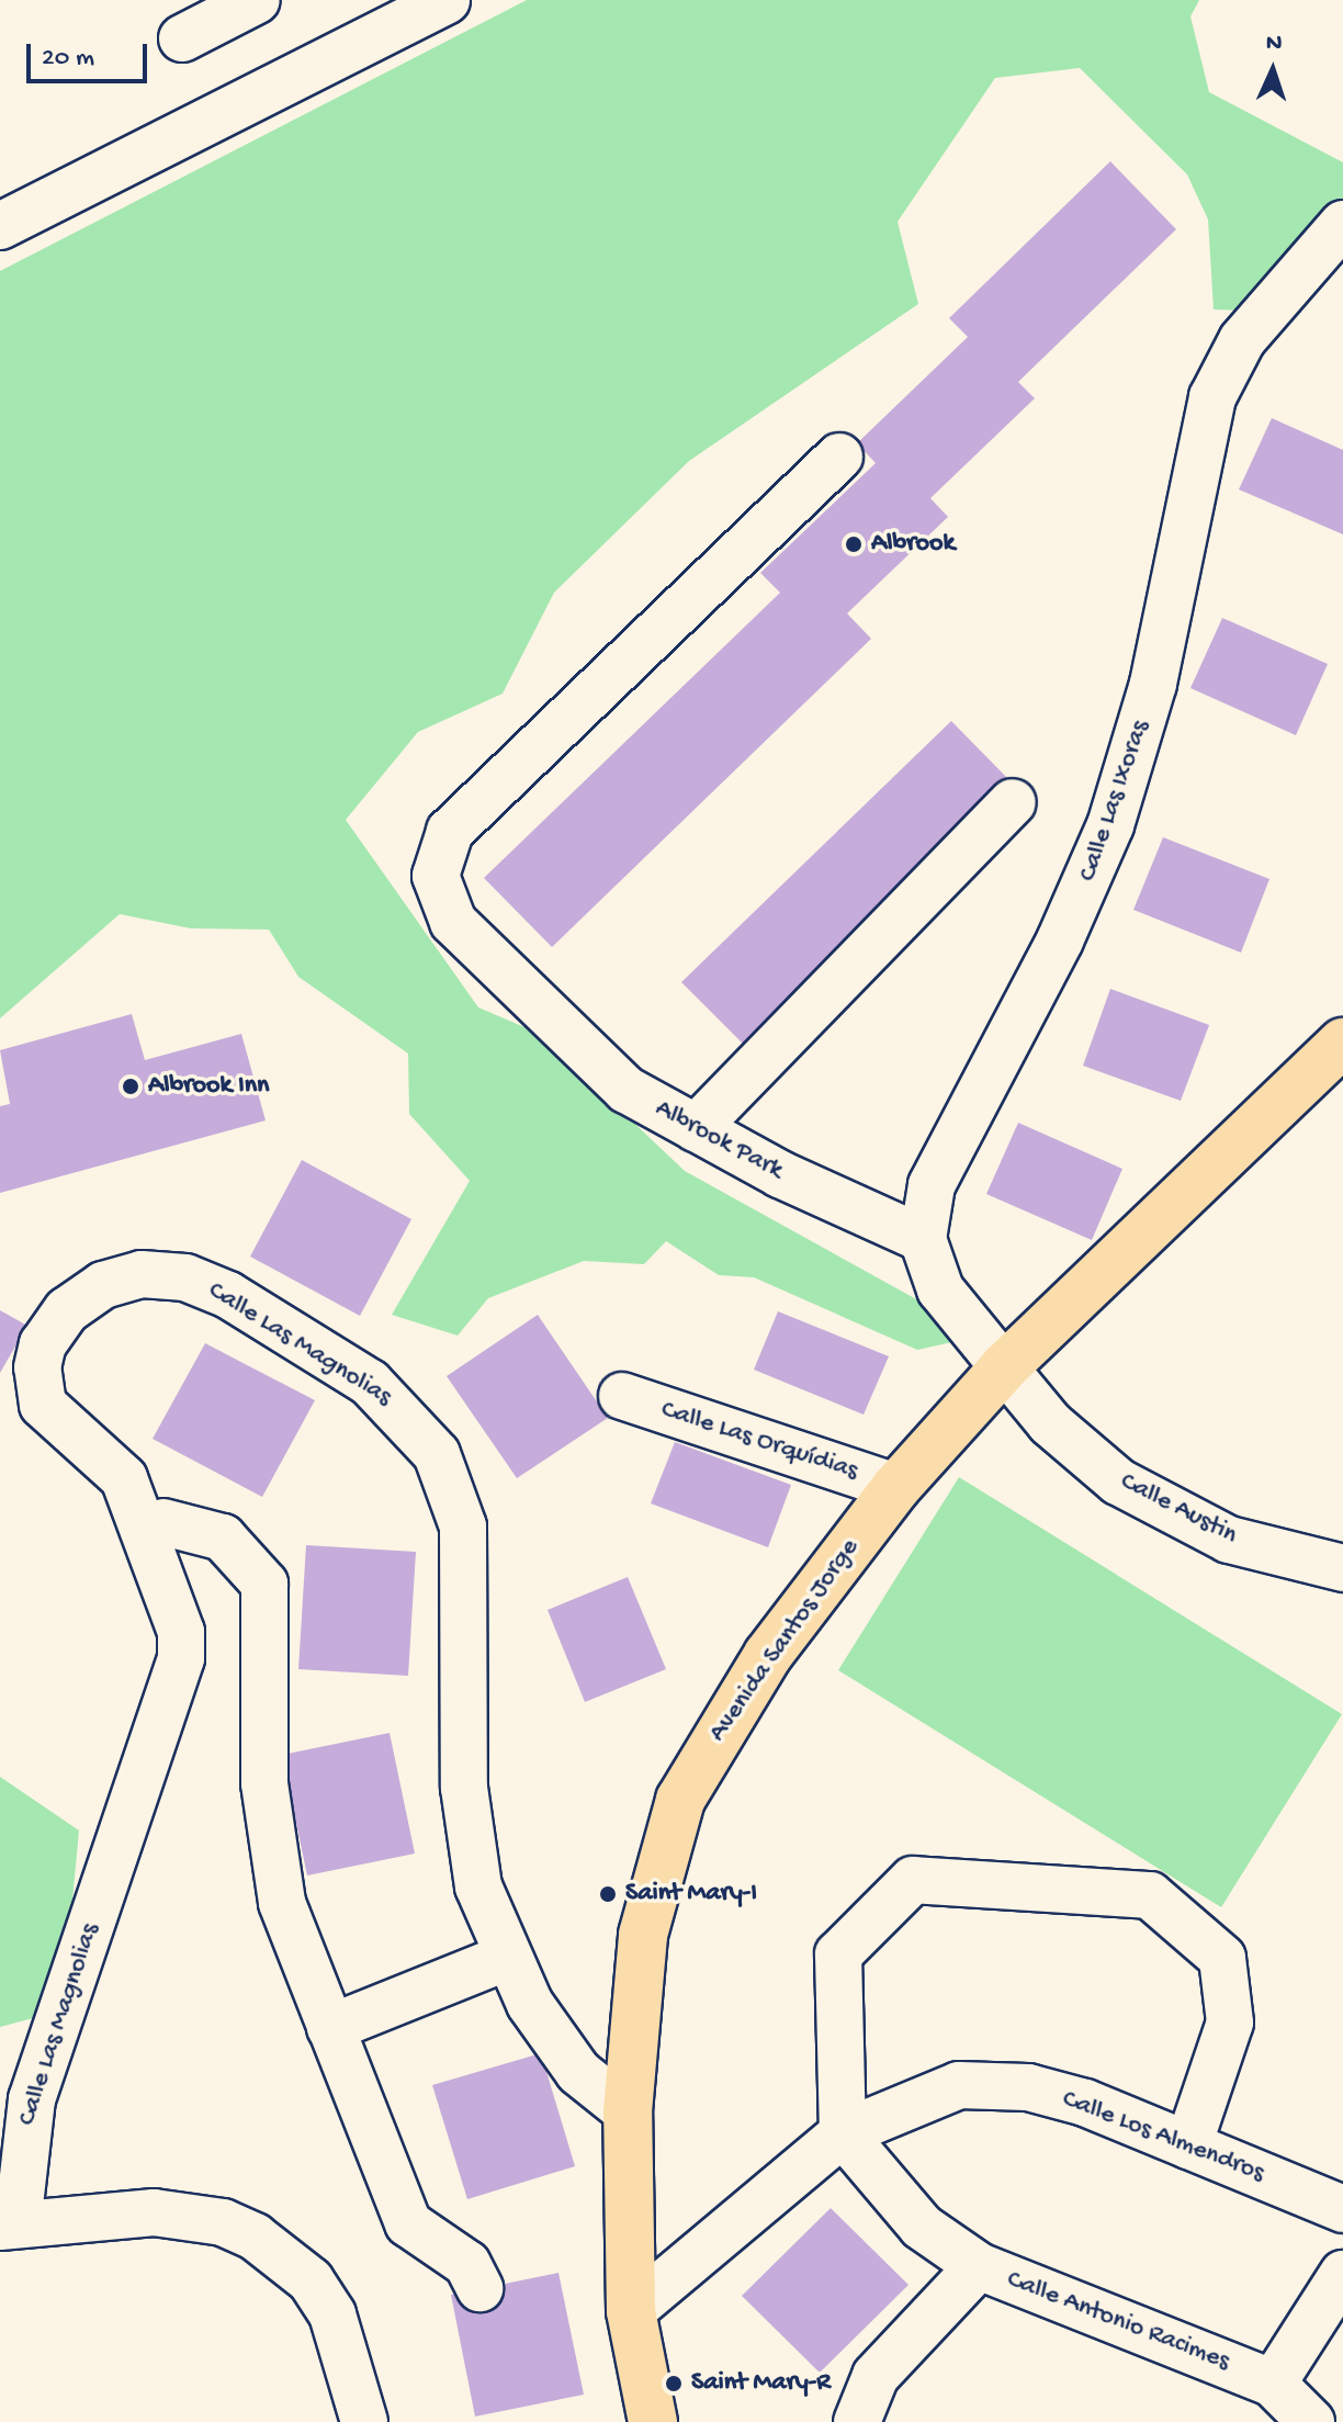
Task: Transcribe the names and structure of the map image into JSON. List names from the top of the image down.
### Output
{
  "streets": {
    "main road": ["Avenida Santos Jorge"],
    "street": [
      "Calle Las Ixoras",
      "Albrook Park",
      "Calle Las Magnolias",
      "Calle Las Orquídias",
      "Calle Austin",
      "Calle Los Almendros",
      "Calle Antonio Racimes"
    ]
  },
  "crossings": [
    ["Calle Las Ixoras", "Albrook Park"],
    ["Calle Las Ixoras", "Calle Austin"],
    ["Calle Las Ixoras", "Avenida Santos Jorge"],
    ["Calle Las Magnolias", "Avenida Santos Jorge"],
    ["Calle Las Orquídias", "Avenida Santos Jorge"],
    ["Calle Austin", "Avenida Santos Jorge"],
    ["Avenida Santos Jorge", "Calle Los Almendros"]
  ],
  "places": [
    "Albrook",
    "Albrook Inn",
    "Saint Mary-I",
    "Saint Mary-R"
  ],
  "scale_bar": "20 m",
  "north": "top"
}
